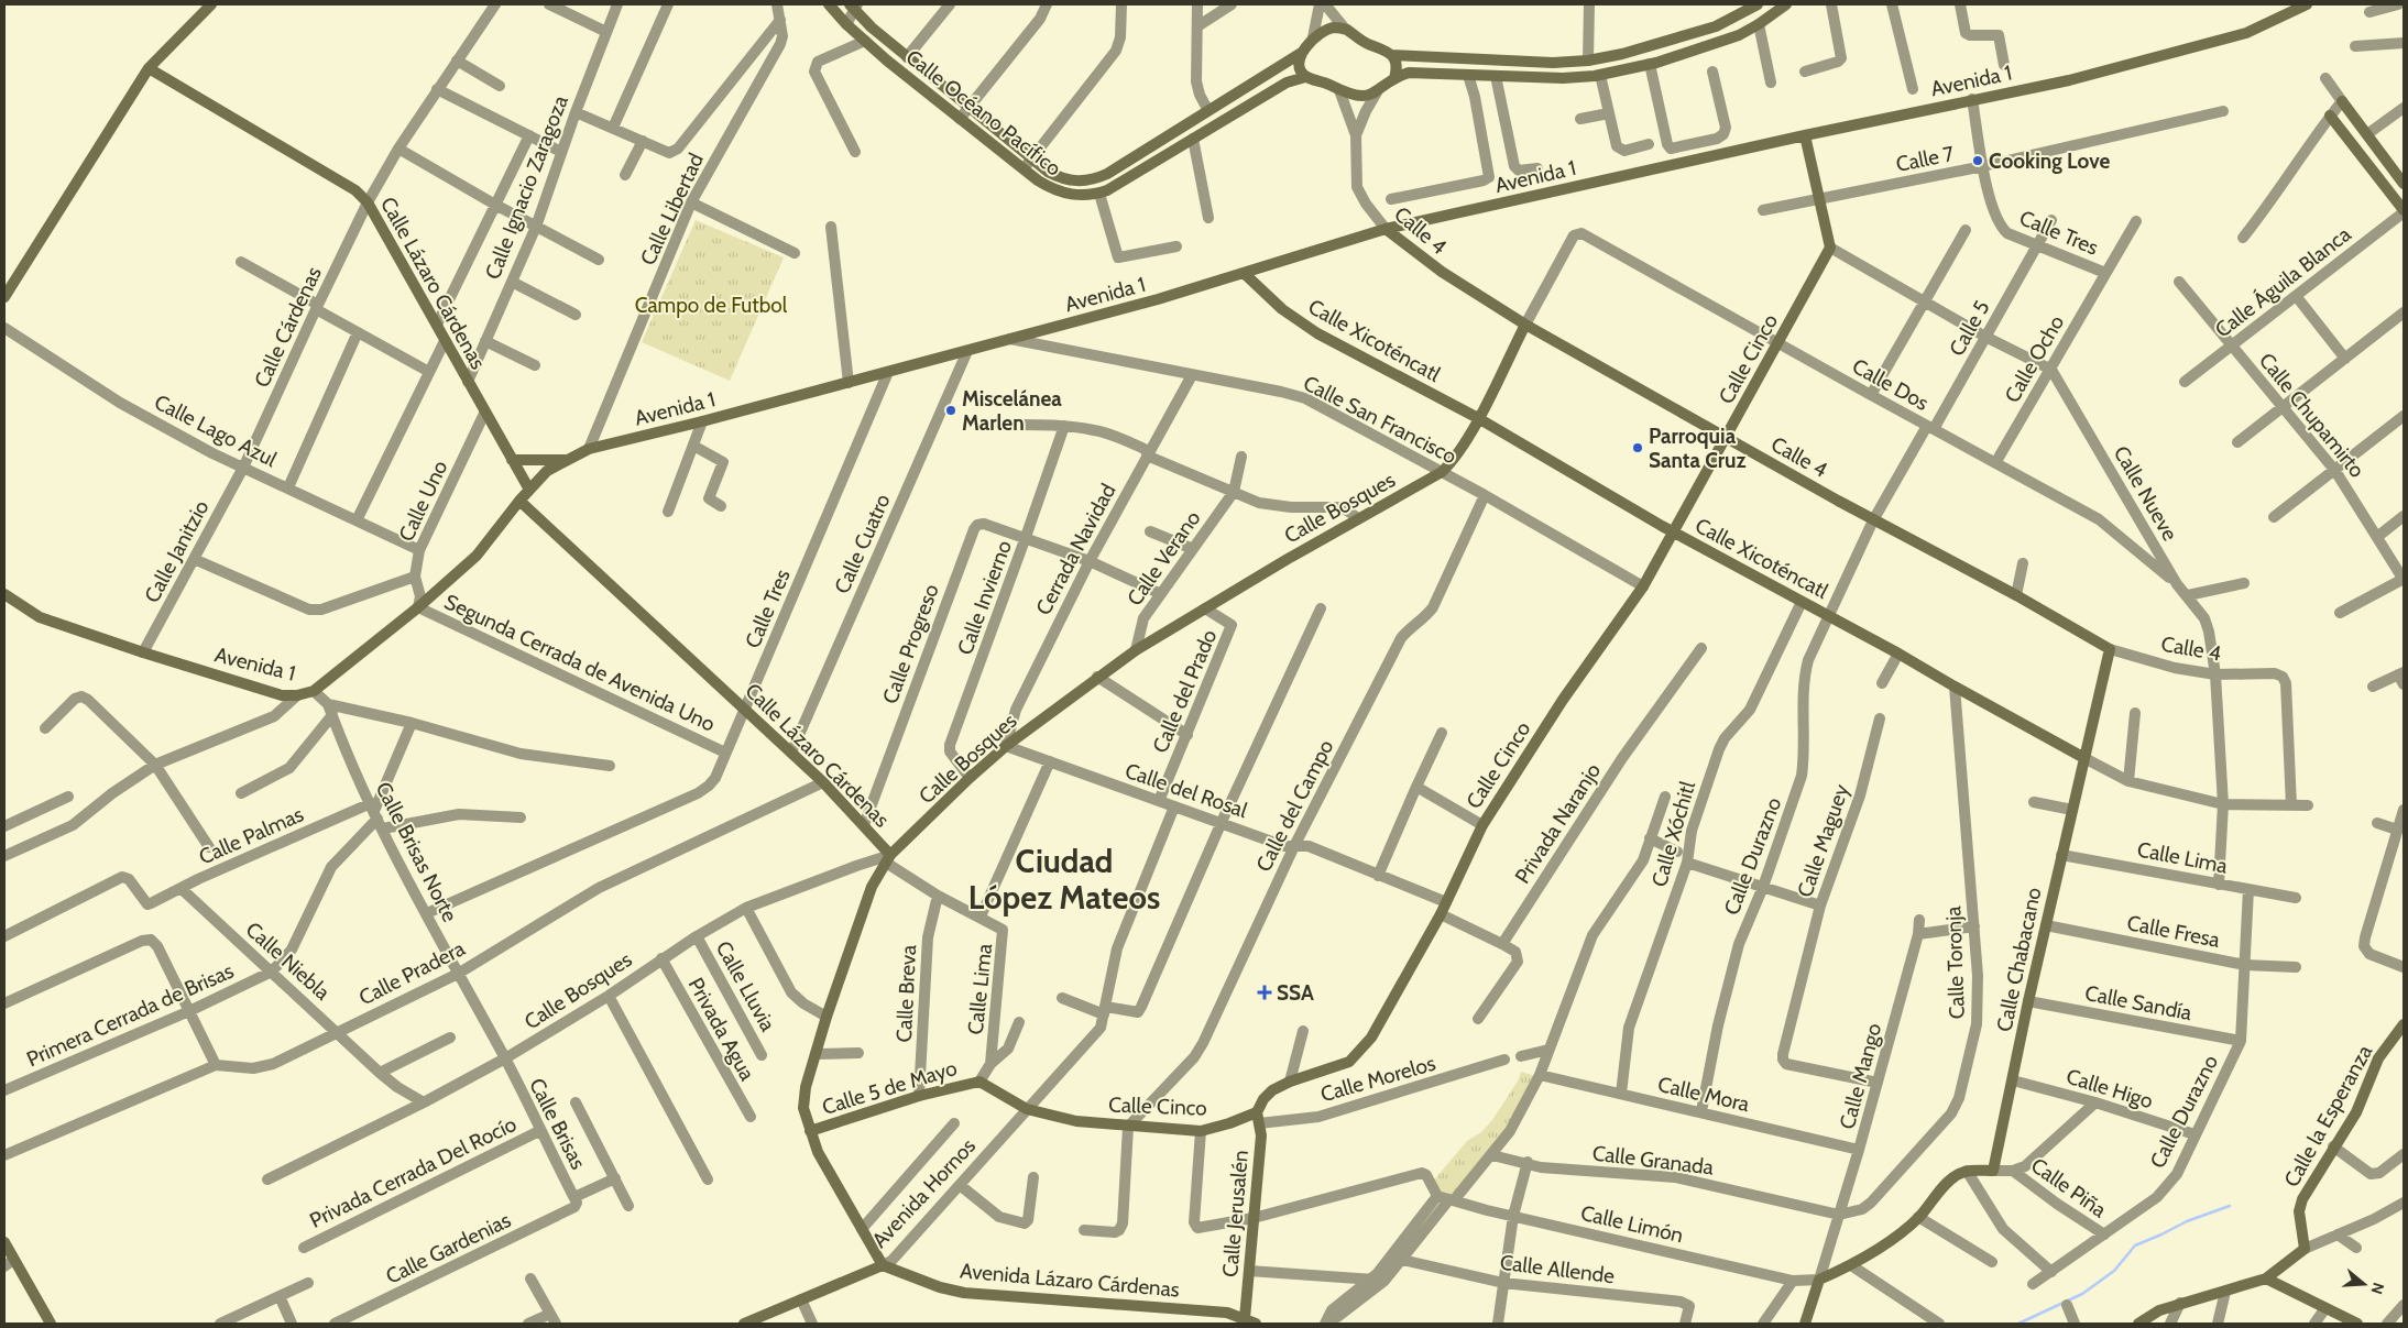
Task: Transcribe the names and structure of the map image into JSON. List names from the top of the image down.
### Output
{
  "streets": {
    "street": [
      "Avenida 1",
      "Calle Océano Pacífico",
      "Calle 7",
      "Calle Ignacio Zaragoza",
      "Calle Libertad",
      "Calle 4",
      "Calle Tres",
      "Calle Águila Blanca",
      "Calle Lázaro Cárdenas",
      "Calle Cárdenas",
      "Calle 5",
      "Calle Xicoténcatl",
      "Calle Cinco",
      "Calle Ocho",
      "Calle Dos",
      "Calle Chupamirto",
      "Calle San Francisco",
      "Calle Lago Azul",
      "Calle Nueve",
      "Calle Uno",
      "Calle Bosques",
      "Calle Cuatro",
      "Cerrada Navidad",
      "Calle Janitzio",
      "Calle Verano",
      "Calle Invierno",
      "Calle Progreso",
      "Segunda Cerrada de Avenida Uno",
      "Calle del Prado",
      "Calle del Rosal",
      "Calle del Campo",
      "Privada Naranjo",
      "Calle Xóchitl",
      "Calle Palmas",
      "Calle Maguey",
      "Calle Brisas Norte",
      "Calle Durazno",
      "Calle Lima",
      "Calle Fresa",
      "Calle Chabacano",
      "Calle Niebla",
      "Calle Toronja",
      "Calle Pradera",
      "Calle Lluvia",
      "Calle Breva",
      "Calle Sandía",
      "Primera Cerrada de Brisas",
      "Privada Agua",
      "Calle Mango",
      "Calle Morelos",
      "Calle 5 de Mayo",
      "Calle Higo",
      "Calle Mora",
      "Calle la Esperanza",
      "Calle Brisas",
      "Calle Granada",
      "Privada Cerrada Del Rocío",
      "Calle Piña",
      "Avenida Hornos",
      "Calle Jerusalén",
      "Calle Limón",
      "Calle Gardenias",
      "Calle Allende",
      "Avenida Lázaro Cárdenas"
    ]
  },
  "crossings": [
    ["Avenida 1", "Calle Libertad"],
    ["Avenida 1", "Calle 4"],
    ["Avenida 1", "Calle Tres"],
    ["Avenida 1", "Calle Lázaro Cárdenas"],
    ["Avenida 1", "Calle Xicoténcatl"],
    ["Avenida 1", "Calle San Francisco"],
    ["Avenida 1", "Calle Uno"],
    ["Avenida 1", "Calle Cuatro"],
    ["Avenida 1", "Calle Janitzio"],
    ["Avenida 1", "Segunda Cerrada de Avenida Uno"],
    ["Avenida 1", "Calle Brisas Norte"],
    ["Calle 7", "Calle Tres"],
    ["Calle Ignacio Zaragoza", "Calle Lázaro Cárdenas"],
    ["Calle 4", "Calle Xicoténcatl"],
    ["Calle 4", "Calle Cinco"],
    ["Calle 4", "Calle Nueve"],
    ["Calle 4", "Calle Bosques"],
    ["Calle 4", "Calle Chabacano"],
    ["Calle Tres", "Calle Lázaro Cárdenas"],
    ["Calle Tres", "Calle 5"],
    ["Calle Tres", "Calle Ocho"],
    ["Calle Tres", "Segunda Cerrada de Avenida Uno"],
    ["Calle Tres", "Calle Brisas Norte"],
    ["Calle Águila Blanca", "Calle Chupamirto"],
    ["Calle Lázaro Cárdenas", "Calle Cárdenas"],
    ["Calle Lázaro Cárdenas", "Calle Uno"],
    ["Calle Lázaro Cárdenas", "Calle Bosques"],
    ["Calle Lázaro Cárdenas", "Calle Cuatro"],
    ["Calle Lázaro Cárdenas", "Calle Progreso"],
    ["Calle Lázaro Cárdenas", "Calle Pradera"],
    ["Calle Cárdenas", "Calle Lago Azul"],
    ["Calle Cárdenas", "Calle Janitzio"],
    ["Calle 5", "Calle Dos"],
    ["Calle Xicoténcatl", "Calle Cinco"],
    ["Calle Xicoténcatl", "Calle Nueve"],
    ["Calle Xicoténcatl", "Calle Bosques"],
    ["Calle Xicoténcatl", "Calle Xóchitl"],
    ["Calle Xicoténcatl", "Calle Durazno"],
    ["Calle Xicoténcatl", "Calle Chabacano"],
    ["Calle Xicoténcatl", "Calle Toronja"],
    ["Calle Cinco", "Calle Dos"],
    ["Calle Cinco", "Calle San Francisco"],
    ["Calle Cinco", "Calle del Rosal"],
    ["Calle Cinco", "Calle del Campo"],
    ["Calle Cinco", "Calle Lima"],
    ["Calle Cinco", "Calle Morelos"],
    ["Calle Cinco", "Calle 5 de Mayo"],
    ["Calle Cinco", "Avenida Hornos"],
    ["Calle Cinco", "Calle Jerusalén"],
    ["Calle Ocho", "Calle Dos"],
    ["Calle Ocho", "Calle Nueve"],
    ["Calle Dos", "Calle Nueve"],
    ["Calle Dos", "Calle Bosques"],
    ["Calle San Francisco", "Calle Bosques"],
    ["Calle San Francisco", "Cerrada Navidad"],
    ["Calle San Francisco", "Calle del Campo"],
    ["Calle Lago Azul", "Calle Uno"],
    ["Calle Lago Azul", "Calle Janitzio"],
    ["Calle Nueve", "Calle Lima"],
    ["Calle Uno", "Segunda Cerrada de Avenida Uno"],
    ["Calle Bosques", "Cerrada Navidad"],
    ["Calle Bosques", "Calle Verano"],
    ["Calle Bosques", "Calle Invierno"],
    ["Calle Bosques", "Calle del Prado"],
    ["Calle Bosques", "Calle del Rosal"],
    ["Calle Bosques", "Calle Brisas Norte"],
    ["Calle Bosques", "Calle Niebla"],
    ["Calle Bosques", "Calle Lluvia"],
    ["Calle Bosques", "Privada Agua"],
    ["Calle Bosques", "Calle Brisas"],
    ["Cerrada Navidad", "Calle del Rosal"],
    ["Calle Invierno", "Calle Progreso"],
    ["Calle del Prado", "Calle del Rosal"],
    ["Calle del Rosal", "Calle del Campo"],
    ["Calle Xóchitl", "Calle Mora"],
    ["Calle Palmas", "Calle Brisas Norte"],
    ["Calle Palmas", "Calle Niebla"],
    ["Calle Maguey", "Calle Mango"],
    ["Calle Brisas Norte", "Calle Pradera"],
    ["Calle Brisas Norte", "Calle Brisas"],
    ["Calle Durazno", "Calle Lima"],
    ["Calle Durazno", "Calle Fresa"],
    ["Calle Durazno", "Calle Sandía"],
    ["Calle Durazno", "Calle Higo"],
    ["Calle Durazno", "Calle Mora"],
    ["Calle Durazno", "Calle Piña"],
    ["Calle Lima", "Calle Chabacano"],
    ["Calle Lima", "Calle 5 de Mayo"],
    ["Calle Fresa", "Calle Chabacano"],
    ["Calle Chabacano", "Calle Sandía"],
    ["Calle Chabacano", "Calle Higo"],
    ["Calle Niebla", "Calle Pradera"],
    ["Calle Niebla", "Primera Cerrada de Brisas"],
    ["Calle Toronja", "Calle Mango"],
    ["Calle Toronja", "Calle Granada"],
    ["Calle Breva", "Calle 5 de Mayo"],
    ["Calle Mango", "Calle Mora"],
    ["Calle Mango", "Calle Granada"],
    ["Calle Mango", "Calle Limón"],
    ["Calle Morelos", "Calle Jerusalén"],
    ["Calle Brisas", "Privada Cerrada Del Rocío"],
    ["Calle Brisas", "Calle Gardenias"],
    ["Avenida Hornos", "Avenida Lázaro Cárdenas"],
    ["Calle Jerusalén", "Avenida Lázaro Cárdenas"]
  ],
  "districts": ["Ciudad López Mateos"],
  "parks": ["Campo de Futbol"],
  "places": {
    "other": ["Cooking Love", "Miscelánea Marlen", "Parroquia Santa Cruz"],
    "health": ["SSA"]
  },
  "north": "right"
}
